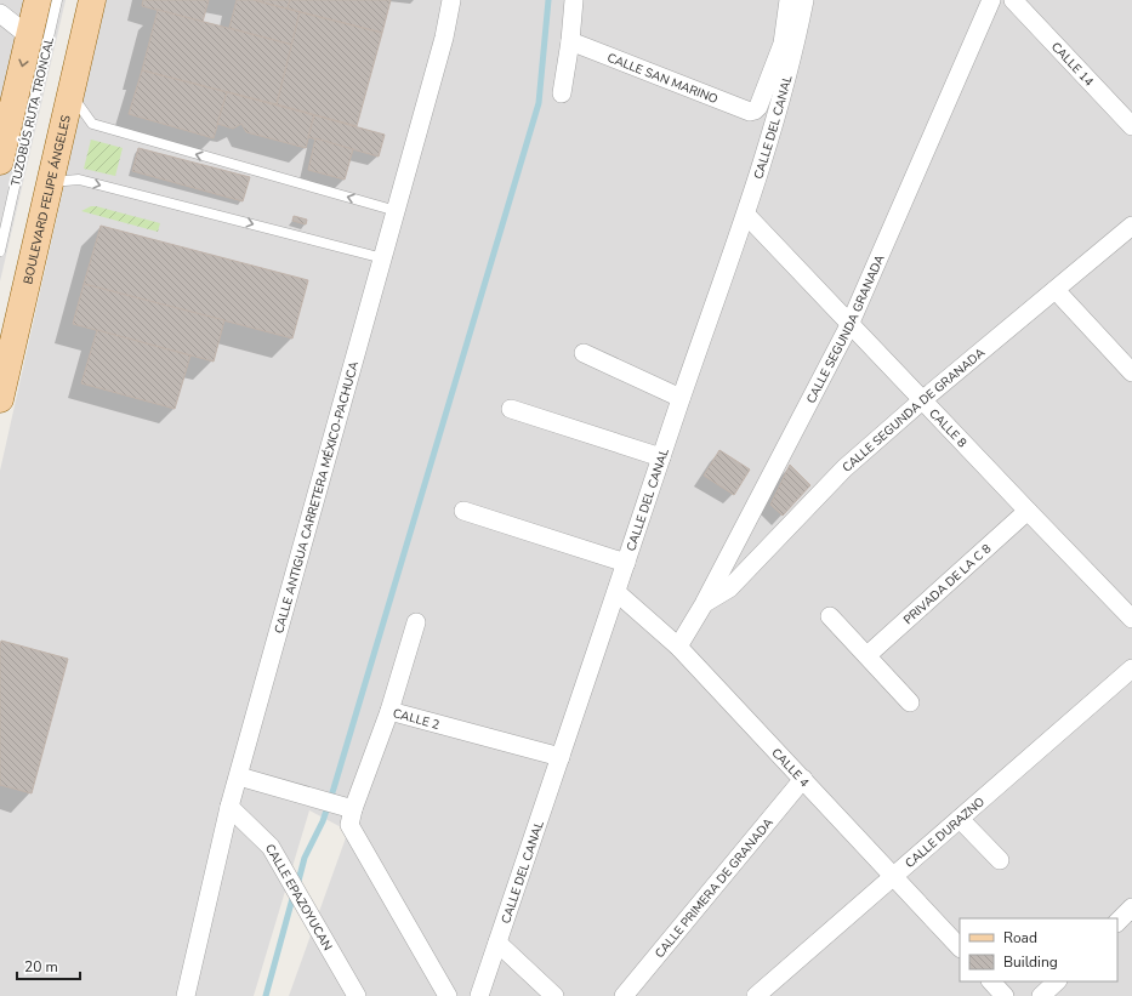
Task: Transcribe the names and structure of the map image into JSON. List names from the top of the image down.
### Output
{
  "streets": {
    "main road": ["BOULEVARD FELIPE ÁNGELES"],
    "street": [
      "CALLE 14",
      "CALLE SAN MARINO",
      "CALLE DEL CANAL",
      "CALLE SEGUNDA GRANADA",
      "CALLE SEGUNDA DE GRANADA",
      "CALLE 8",
      "CALLE ANTIGUA CARRETERA MÉXICO-PACHUCA",
      "PRIVADA DE LA C 8",
      "CALLE 2",
      "CALLE 4",
      "CALLE DURAZNO",
      "CALLE PRIMERA DE GRANADA",
      "CALLE EPAZOYUCAN"
    ],
    "lane": ["TUZOBÚS RUTA TRONCAL"]
  },
  "crossings": [
    ["CALLE DEL CANAL", "CALLE 8"],
    ["CALLE DEL CANAL", "CALLE 2"],
    ["CALLE DEL CANAL", "CALLE 4"],
    ["CALLE SEGUNDA GRANADA", "CALLE SEGUNDA DE GRANADA"],
    ["CALLE SEGUNDA GRANADA", "CALLE 8"],
    ["CALLE SEGUNDA GRANADA", "CALLE 4"],
    ["CALLE SEGUNDA DE GRANADA", "CALLE 8"],
    ["CALLE 8", "PRIVADA DE LA C 8"],
    ["CALLE ANTIGUA CARRETERA MÉXICO-PACHUCA", "CALLE EPAZOYUCAN"],
    ["CALLE 4", "CALLE DURAZNO"],
    ["CALLE 4", "CALLE PRIMERA DE GRANADA"]
  ],
  "legend": ["Road", "Building"],
  "scale_bar": "20 m"
}
